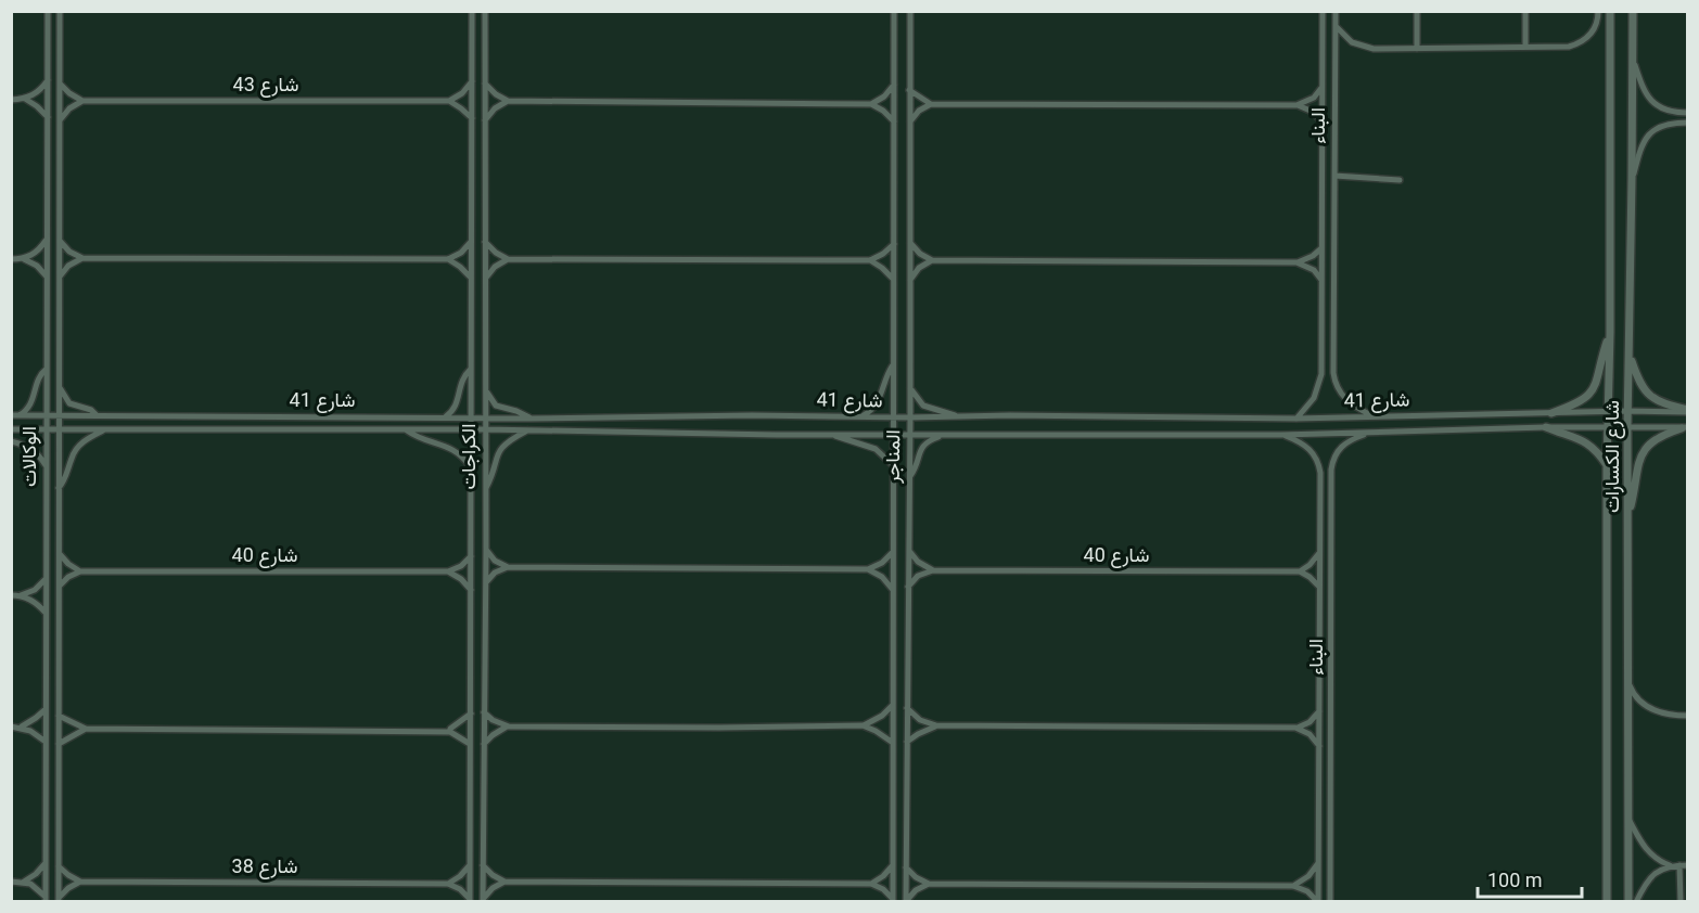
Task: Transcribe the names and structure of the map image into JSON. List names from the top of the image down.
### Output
{
  "streets": {
    "street": [
      "شارع 43",
      "البناء",
      "شارع 41",
      "الوكالات",
      "الكراجات",
      "المناجر",
      "شارع الكسارات",
      "شارع 40",
      "شارع 38"
    ]
  },
  "crossings": [
    ["البناء", "شارع 41"],
    ["شارع 41", "الوكالات"],
    ["شارع 41", "الكراجات"],
    ["شارع 41", "المناجر"],
    ["شارع 41", "شارع الكسارات"]
  ],
  "scale_bar": "100 m"
}
